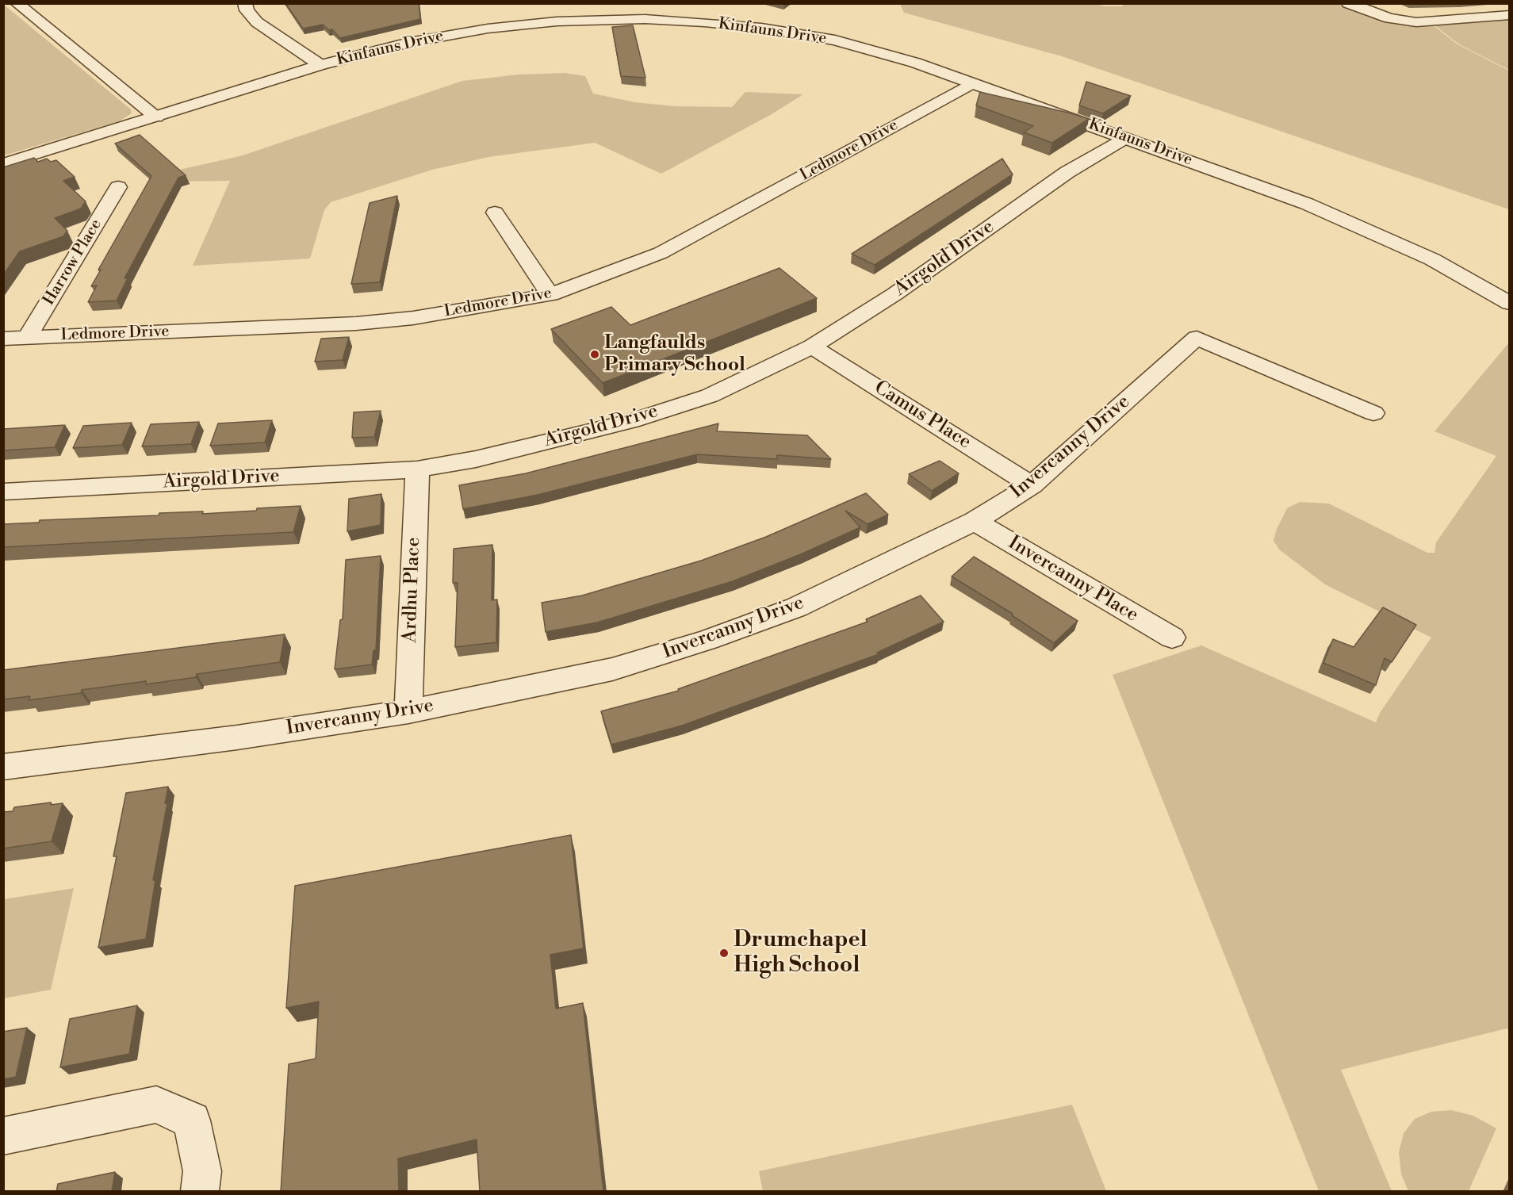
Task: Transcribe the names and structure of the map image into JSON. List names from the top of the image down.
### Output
{
  "streets": {
    "street": [
      "Kinfauns Drive",
      "Ledmore Drive",
      "Airgold Drive",
      "Harrow Place",
      "Camus Place",
      "Invercanny Drive",
      "Invercanny Place",
      "Ardhu Place"
    ]
  },
  "crossings": [
    ["Kinfauns Drive", "Ledmore Drive"],
    ["Kinfauns Drive", "Airgold Drive"],
    ["Ledmore Drive", "Harrow Place"],
    ["Airgold Drive", "Camus Place"],
    ["Airgold Drive", "Ardhu Place"],
    ["Camus Place", "Invercanny Drive"],
    ["Invercanny Drive", "Invercanny Place"],
    ["Invercanny Drive", "Ardhu Place"]
  ],
  "places": ["Langfaulds Primary School", "Drumchapel High School"]
}
